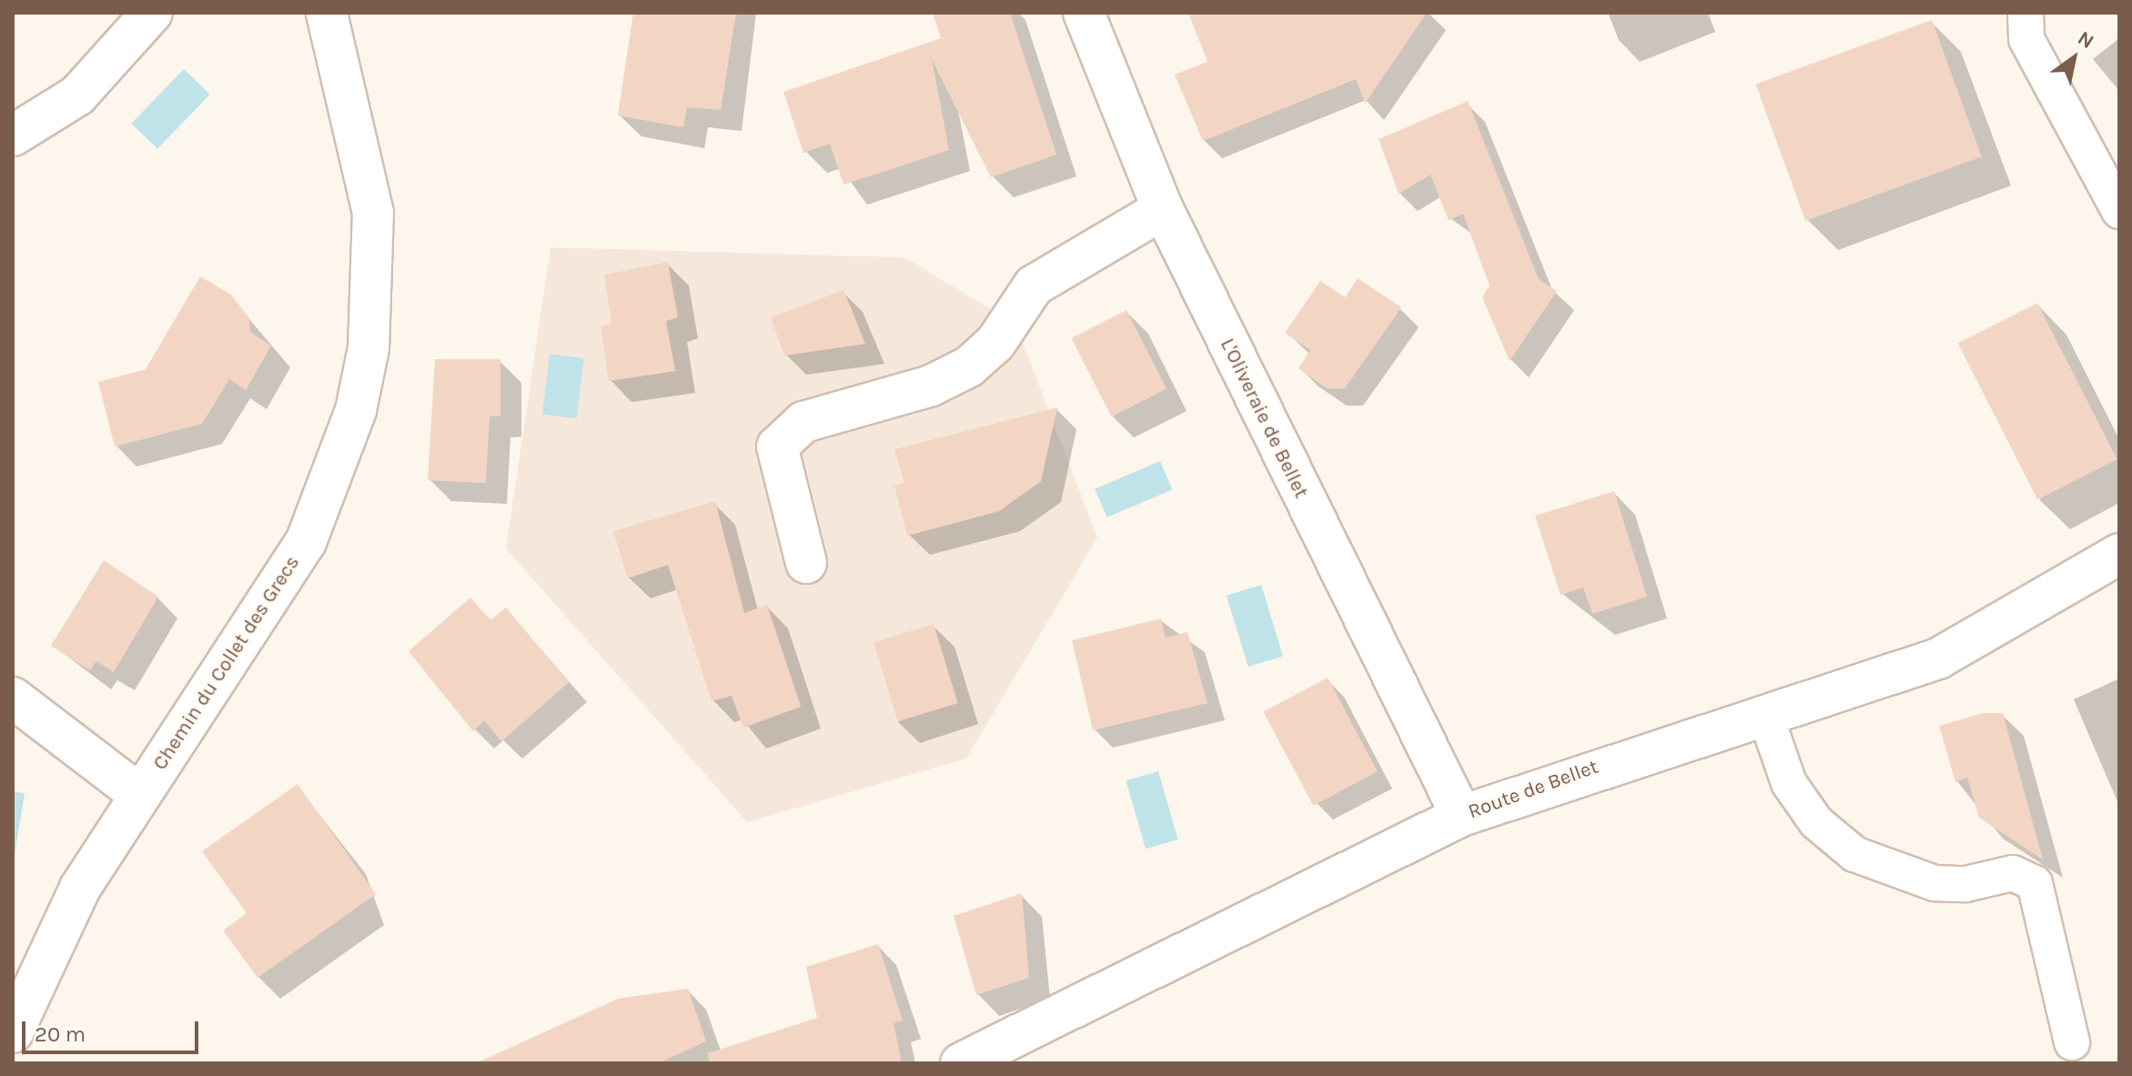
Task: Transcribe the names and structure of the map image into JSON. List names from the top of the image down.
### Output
{
  "streets": {
    "street": ["L'Oliveraie de Bellet", "Chemin du Collet des Grecs", "Route de Bellet"]
  },
  "crossings": [
    ["L'Oliveraie de Bellet", "Route de Bellet"]
  ],
  "scale_bar": "20 m",
  "north": "top right"
}
